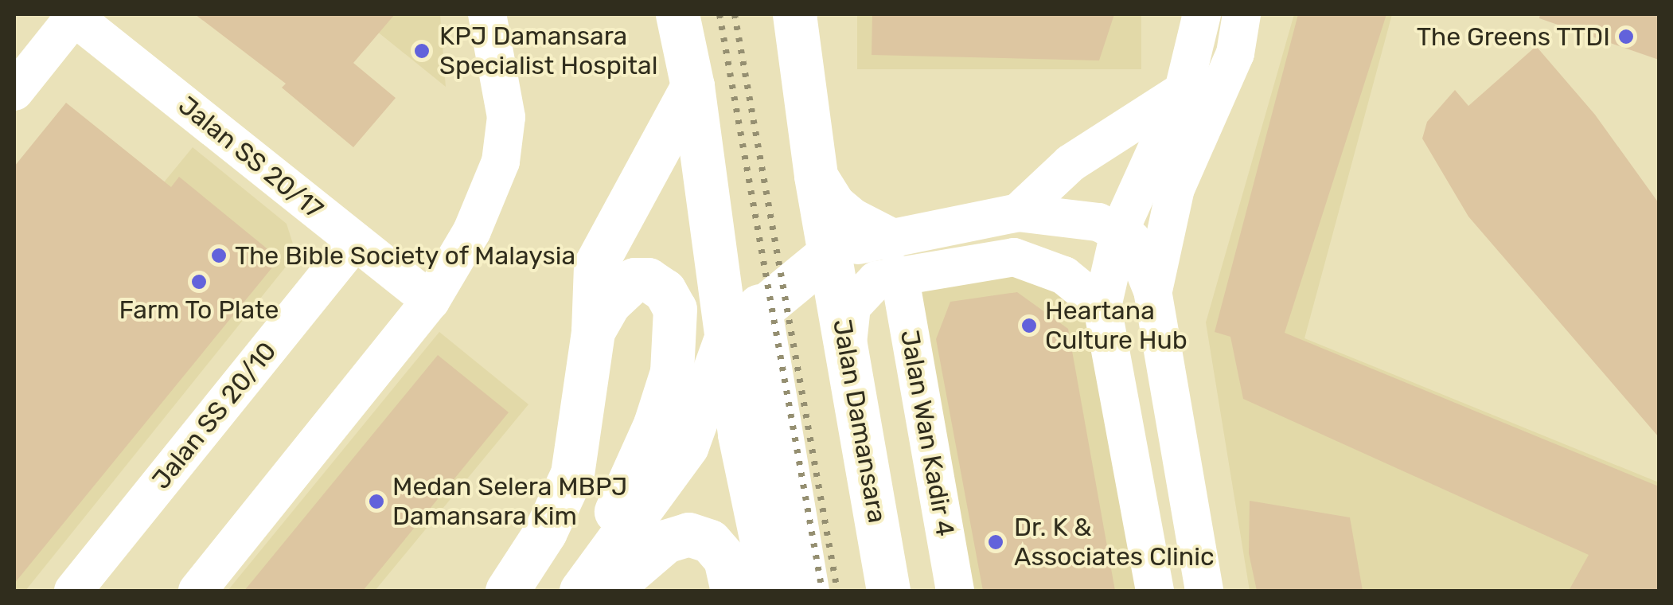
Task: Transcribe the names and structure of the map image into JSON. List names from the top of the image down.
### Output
{
  "streets": {
    "main road": ["Jalan Damansara"],
    "street": ["Jalan SS 20/17", "Jalan SS 20/10", "Jalan Wan Kadir 4"]
  },
  "crossings": [
    ["Jalan SS 20/17", "Jalan SS 20/10"]
  ],
  "places": [
    "The Greens TTDI",
    "KPJ Damansara Specialist Hospital",
    "The Bible Society of Malaysia",
    "Farm To Plate",
    "Heartana Culture Hub",
    "Medan Selera MBPJ Damansara Kim",
    "Dr. K & Associates Clinic"
  ]
}
